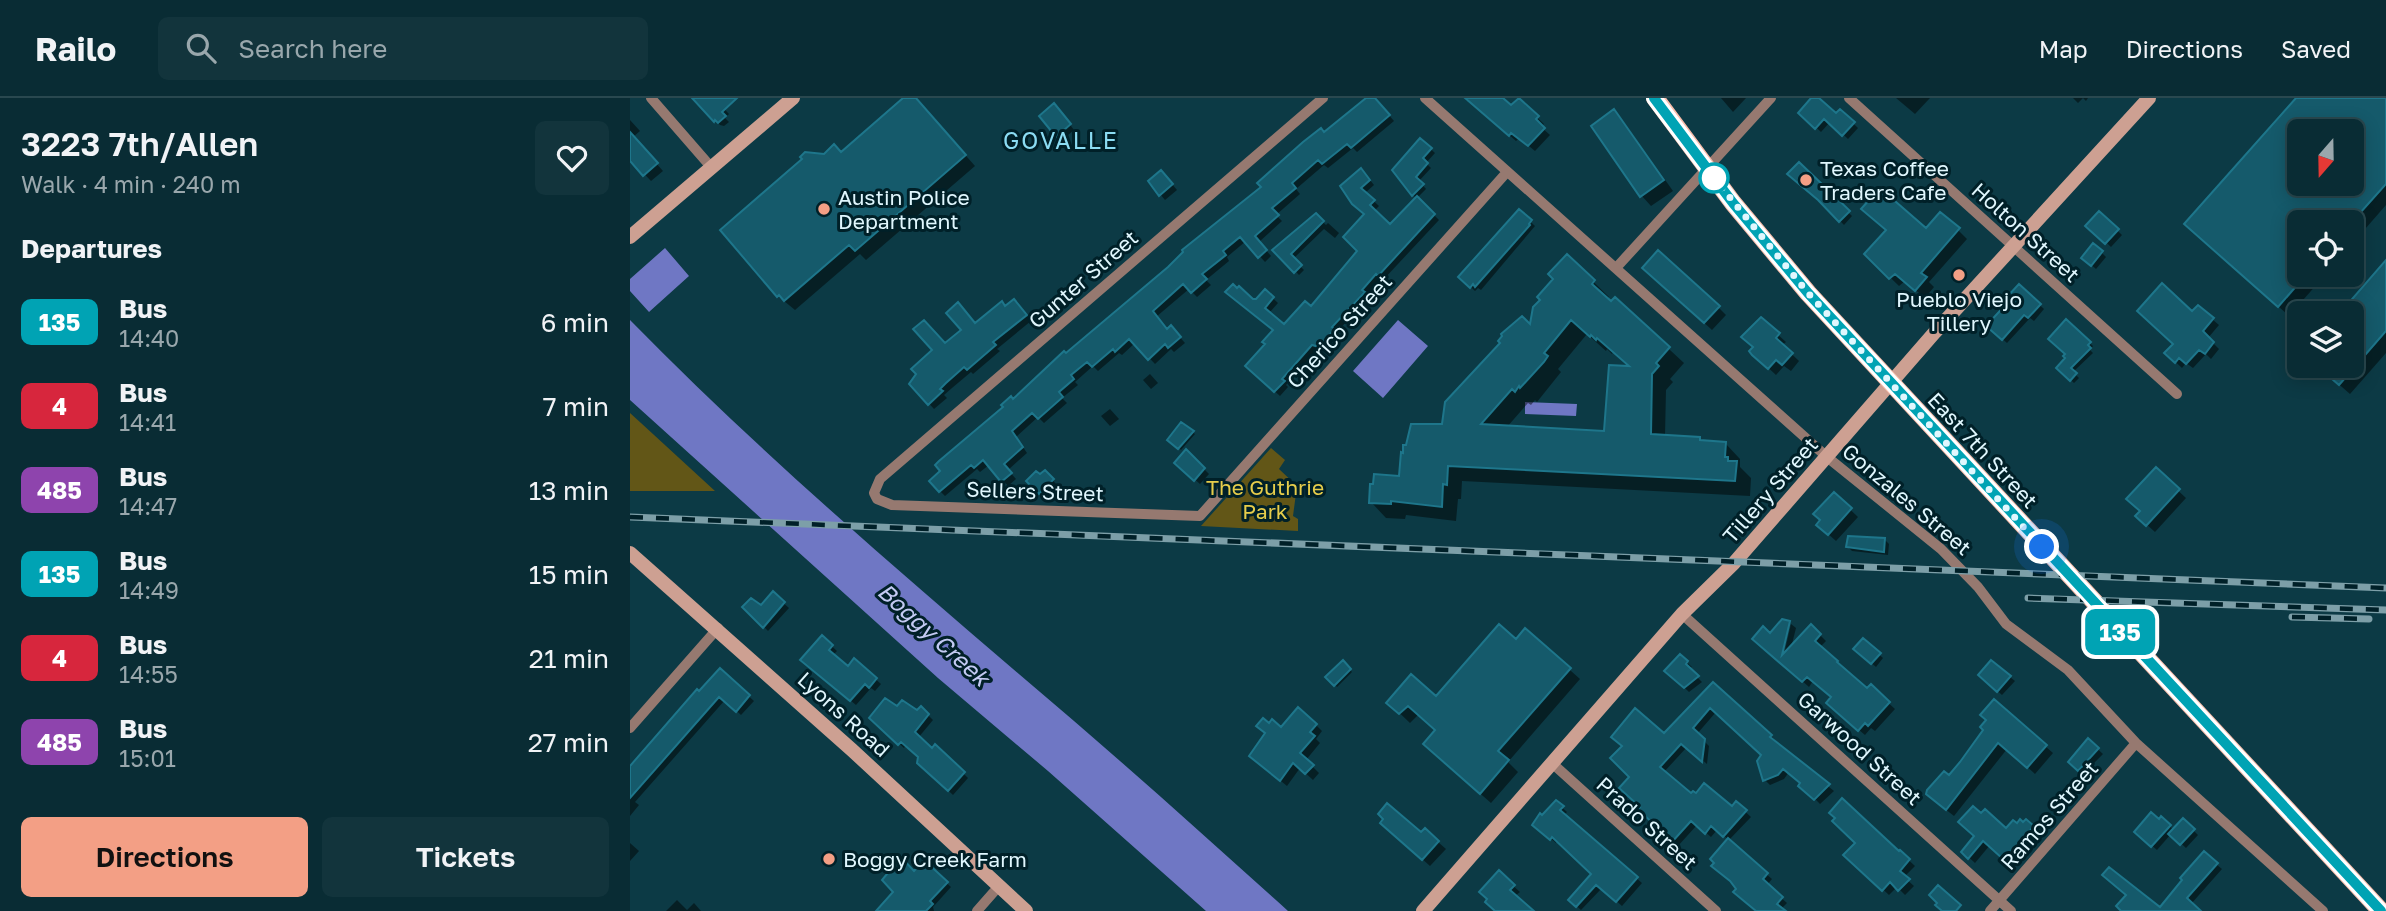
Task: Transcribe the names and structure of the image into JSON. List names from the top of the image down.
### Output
{
  "streets": {
    "main road": ["East 7th Street"],
    "street": [
      "Holton Street",
      "Gunter Street",
      "Cherico Street",
      "Tillery Street",
      "Sellers Street",
      "Gonzales Street",
      "Lyons Road",
      "Garwood Street",
      "Ramos Street",
      "Prado Street"
    ]
  },
  "crossings": [
    ["Holton Street", "Tillery Street"],
    ["Gunter Street", "Sellers Street"],
    ["Cherico Street", "Sellers Street"],
    ["Cherico Street", "Gonzales Street"],
    ["Tillery Street", "Gonzales Street"],
    ["Tillery Street", "Garwood Street"],
    ["Tillery Street", "Prado Street"],
    ["Gonzales Street", "Ramos Street"],
    ["Garwood Street", "Ramos Street"]
  ],
  "districts": ["GOVALLE"],
  "water": ["Boggy Creek"],
  "parks": ["The Guthrie Park"],
  "places": [
    "Texas Coffee Traders Cafe",
    "Austin Police Department",
    "Pueblo Viejo Tillery",
    "Boggy Creek Farm"
  ],
  "lines": ["bus line 135"],
  "north": "bottom",
  "page": {
    "header": "Railo",
    "search": "Search here",
    "nav": ["Map", "Directions", "Saved"],
    "heading": [
      ["3223 7th/Allen", "Walk · 4 min · 240 m"],
      "Departures"
    ],
    "on_map": "135",
    "list": [
      {
        "mark": "135",
        "name": "Bus",
        "note": "14:40",
        "value": "6 min"
      },
      {
        "mark": "4",
        "name": "Bus",
        "note": "14:41",
        "value": "7 min"
      },
      {
        "mark": "485",
        "name": "Bus",
        "note": "14:47",
        "value": "13 min"
      },
      {
        "mark": "135",
        "name": "Bus",
        "note": "14:49",
        "value": "15 min"
      },
      {
        "mark": "4",
        "name": "Bus",
        "note": "14:55",
        "value": "21 min"
      },
      {
        "mark": "485",
        "name": "Bus",
        "note": "15:01",
        "value": "27 min"
      }
    ],
    "buttons": ["Directions", "Tickets"]
  }
}
